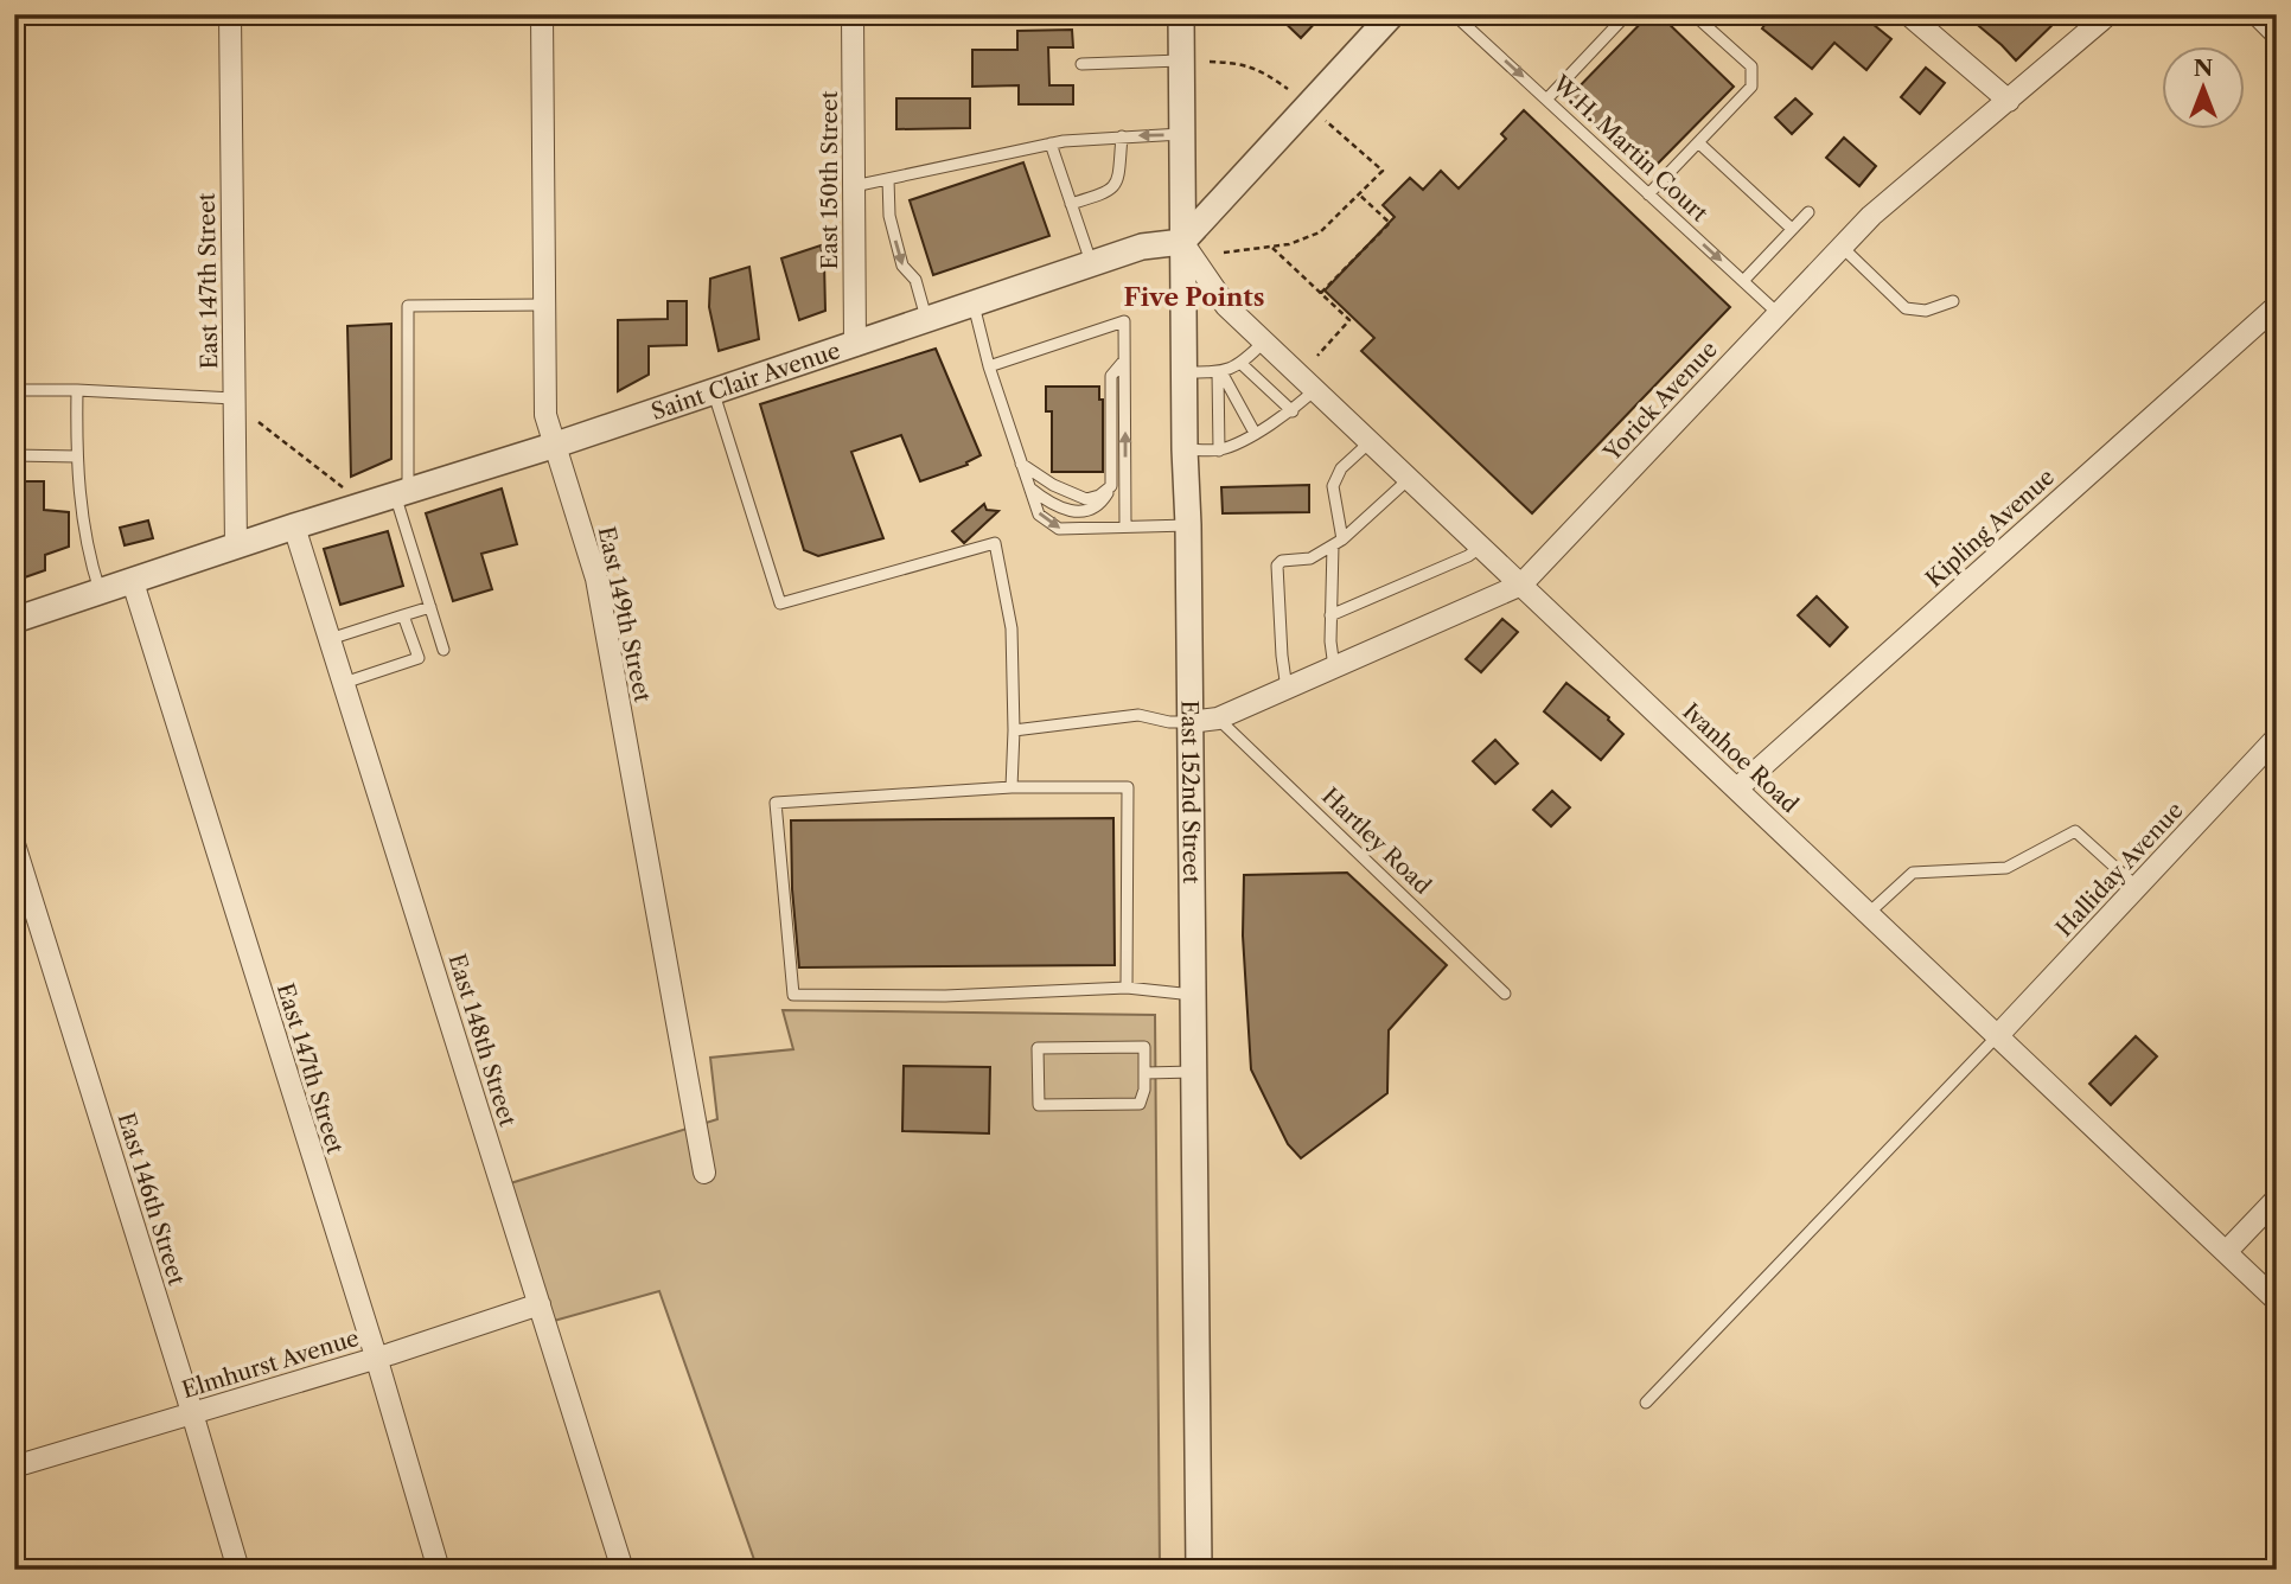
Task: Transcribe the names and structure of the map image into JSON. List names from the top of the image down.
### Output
{
  "streets": {
    "street": [
      "East 150th Street",
      "East 147th Street",
      "Saint Clair Avenue",
      "Yorick Avenue",
      "Kipling Avenue",
      "East 149th Street",
      "Ivanhoe Road",
      "East 152nd Street",
      "Halliday Avenue",
      "East 148th Street",
      "East 146th Street",
      "Elmhurst Avenue"
    ],
    "lane": ["W.H. Martin Court", "Hartley Road"]
  },
  "crossings": [
    ["W.H. Martin Court", "Yorick Avenue"],
    ["East 150th Street", "Saint Clair Avenue"],
    ["East 147th Street", "Saint Clair Avenue"],
    ["East 147th Street", "Elmhurst Avenue"],
    ["Saint Clair Avenue", "East 149th Street"],
    ["Saint Clair Avenue", "Ivanhoe Road"],
    ["Saint Clair Avenue", "East 152nd Street"],
    ["Saint Clair Avenue", "East 148th Street"],
    ["Yorick Avenue", "Ivanhoe Road"],
    ["Yorick Avenue", "East 152nd Street"],
    ["Yorick Avenue", "Hartley Road"],
    ["Kipling Avenue", "Ivanhoe Road"],
    ["Ivanhoe Road", "East 152nd Street"],
    ["Ivanhoe Road", "Halliday Avenue"],
    ["East 148th Street", "Elmhurst Avenue"],
    ["East 146th Street", "Elmhurst Avenue"]
  ],
  "districts": ["Five Points"],
  "north": "top"
}
